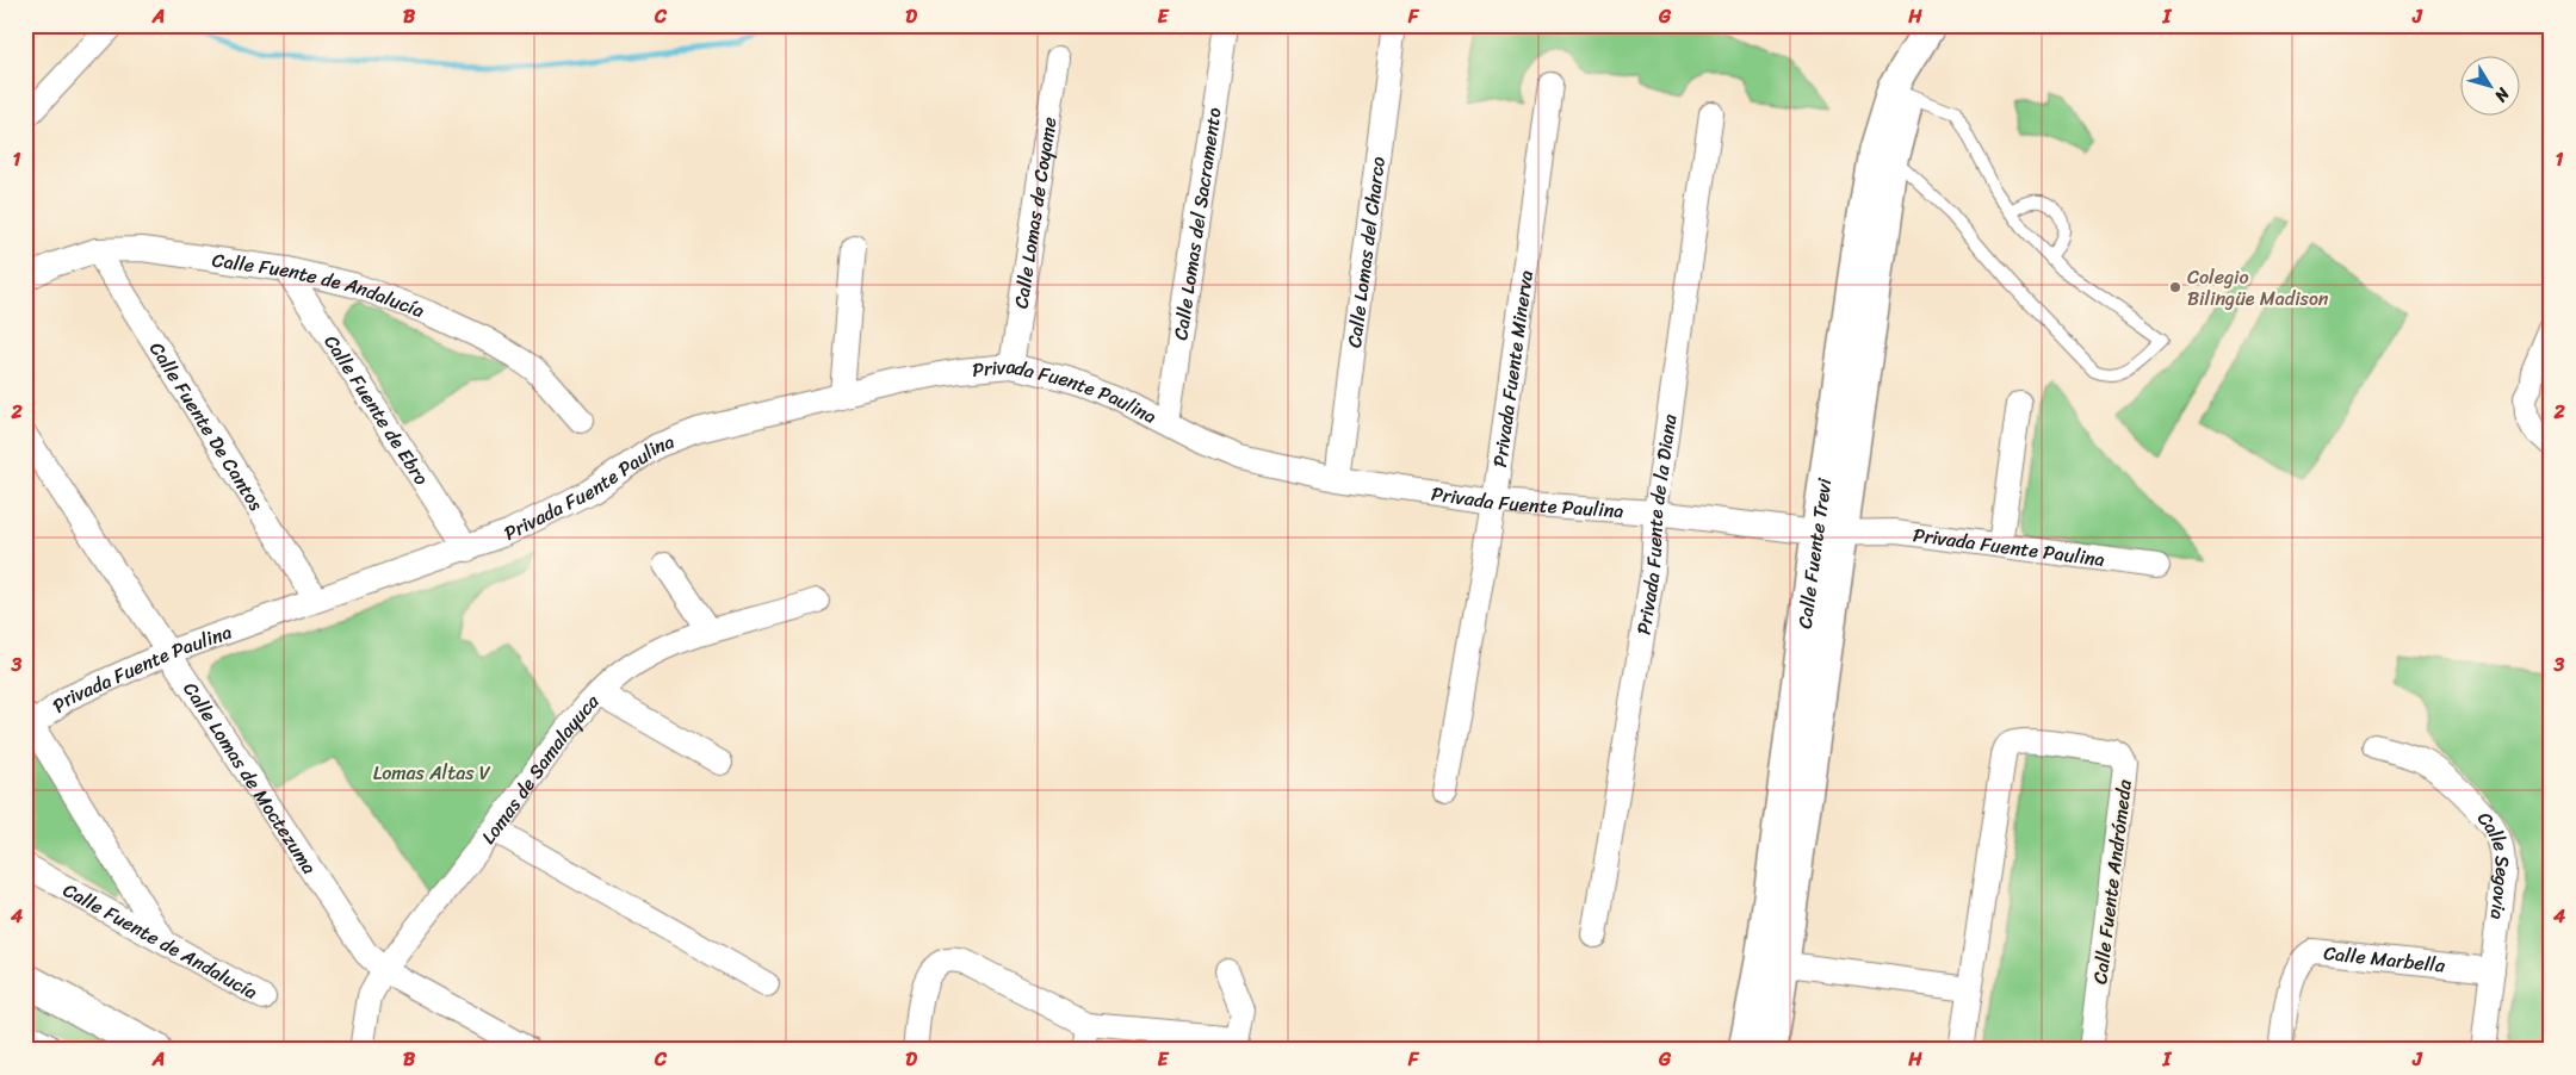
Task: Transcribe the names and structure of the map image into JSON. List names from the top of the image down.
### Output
{
  "streets": {
    "street": [
      "Calle Lomas de Coyame",
      "Calle Lomas del Sacramento",
      "Calle Lomas del Charco",
      "Calle Fuente de Andalucía",
      "Privada Fuente Minerva",
      "Privada Fuente Paulina",
      "Calle Fuente de Ebro",
      "Calle Fuente De Cantos",
      "Privada Fuente de la Diana",
      "Calle Fuente Trevi",
      "Lomas de Samalayuca",
      "Calle Lomas de Moctezuma",
      "Calle Segovia",
      "Calle Fuente Andrómeda",
      "Calle Marbella"
    ]
  },
  "crossings": [
    ["Calle Lomas de Coyame", "Privada Fuente Paulina"],
    ["Calle Lomas del Sacramento", "Privada Fuente Paulina"],
    ["Calle Lomas del Charco", "Privada Fuente Paulina"],
    ["Calle Fuente de Andalucía", "Calle Fuente de Ebro"],
    ["Calle Fuente de Andalucía", "Calle Fuente De Cantos"],
    ["Privada Fuente Minerva", "Privada Fuente Paulina"],
    ["Privada Fuente Paulina", "Calle Fuente de Ebro"],
    ["Privada Fuente Paulina", "Calle Fuente De Cantos"],
    ["Privada Fuente Paulina", "Privada Fuente de la Diana"],
    ["Privada Fuente Paulina", "Calle Fuente Trevi"],
    ["Privada Fuente Paulina", "Calle Lomas de Moctezuma"],
    ["Lomas de Samalayuca", "Calle Lomas de Moctezuma"],
    ["Calle Segovia", "Calle Marbella"]
  ],
  "parks": ["Lomas Altas V"],
  "places": ["Colegio Bilingüe Madison"],
  "north": "bottom right",
  "grid": {
    "columns": [
      "A",
      "B",
      "C",
      "D",
      "E",
      "F",
      "G",
      "H",
      "I",
      "J"
    ],
    "rows": [
      "1",
      "2",
      "3",
      "4"
    ]
  }
}
